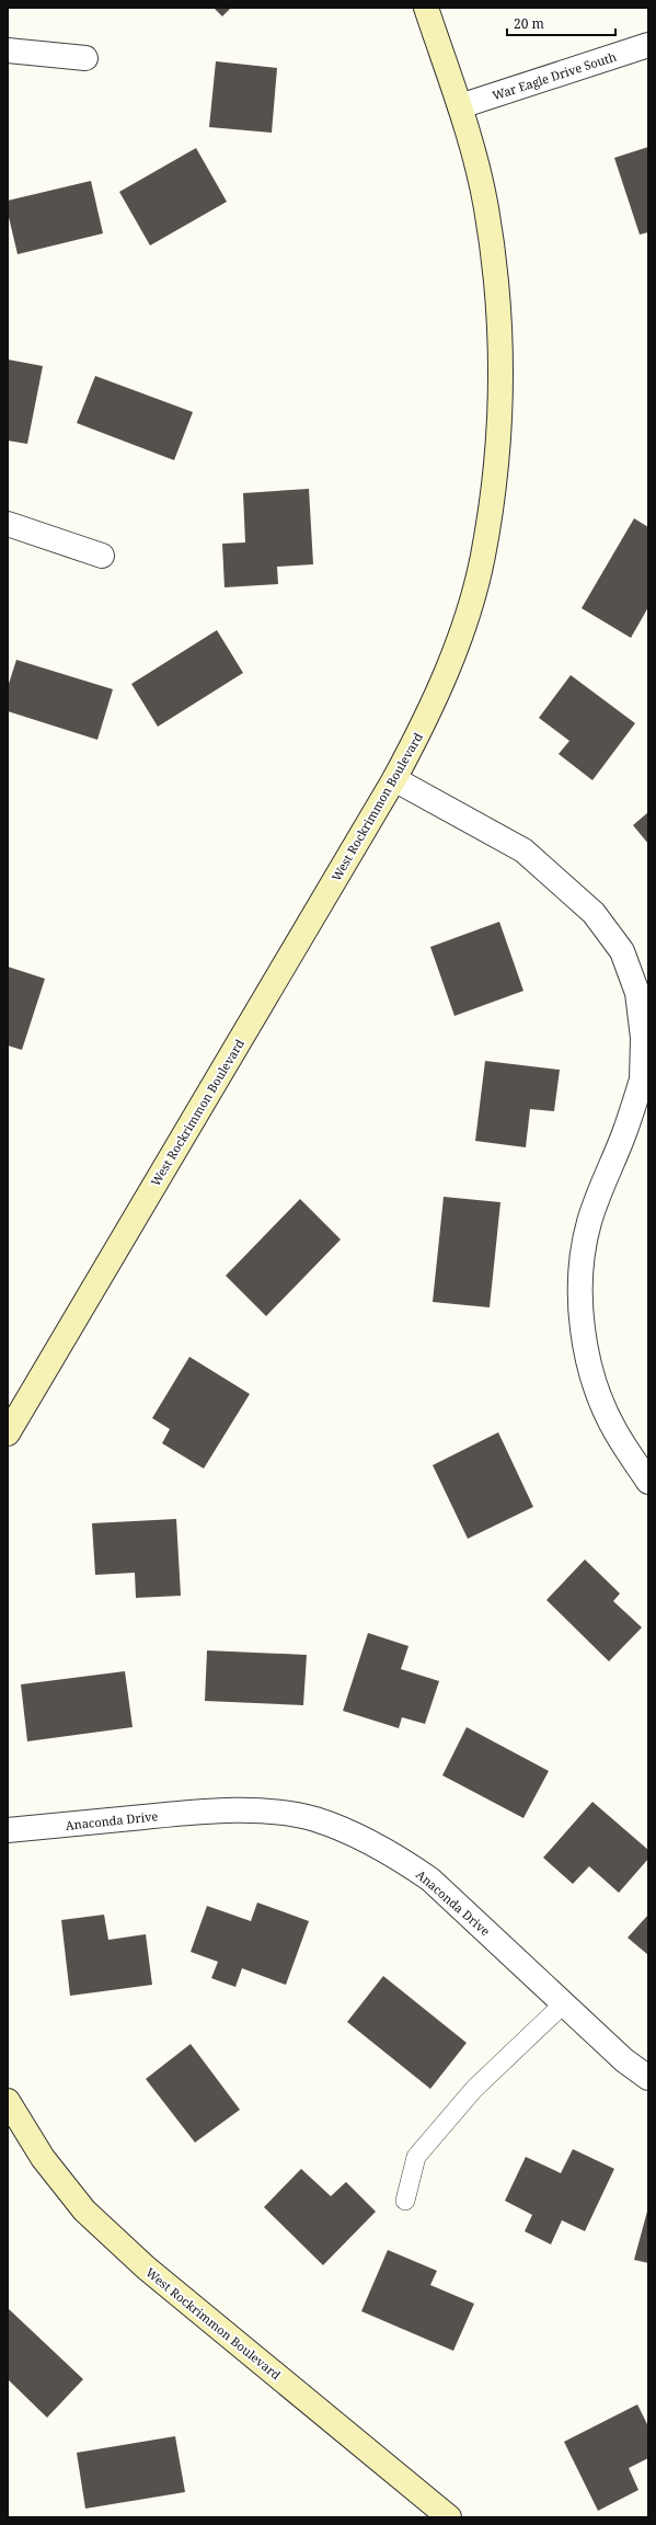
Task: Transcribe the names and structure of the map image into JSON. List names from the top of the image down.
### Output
{
  "streets": {
    "main road": ["West Rockrimmon Boulevard"],
    "street": ["War Eagle Drive South", "Anaconda Drive"]
  },
  "crossings": [
    ["War Eagle Drive South", "West Rockrimmon Boulevard"]
  ],
  "scale_bar": "20 m"
}
